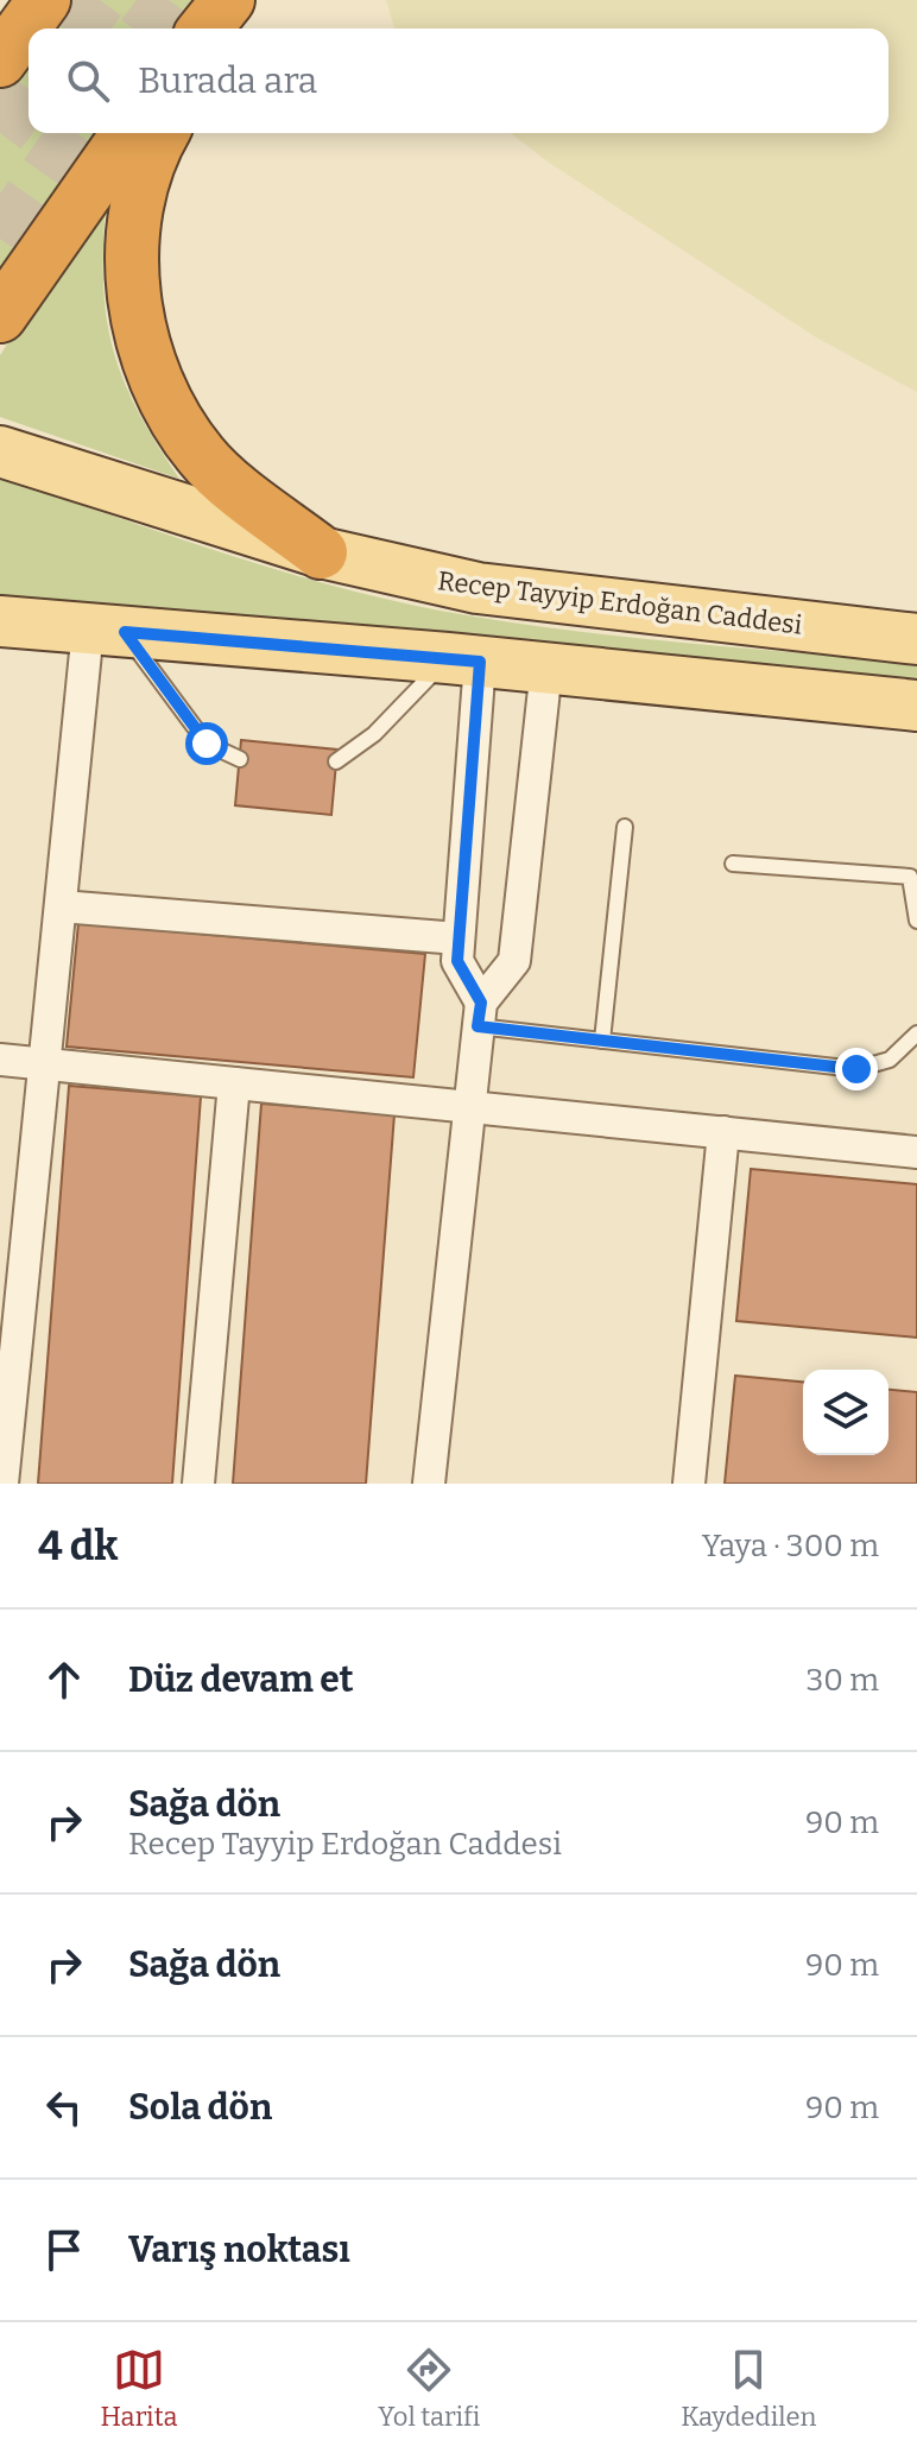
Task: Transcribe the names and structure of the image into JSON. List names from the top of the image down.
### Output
{
  "streets": {
    "main road": ["Recep Tayyip Erdoğan Caddesi"]
  },
  "page": {
    "search": "Burada ara",
    "heading": ["4 dk", "Yaya · 300 m"],
    "list": [
      ["Düz devam et", "30 m"],
      ["Sağa dön", "Recep Tayyip Erdoğan Caddesi", "90 m"],
      ["Sağa dön", "90 m"],
      ["Sola dön", "90 m"],
      "Varış noktası"
    ],
    "nav": ["Harita", "Yol tarifi", "Kaydedilen"]
  }
}
